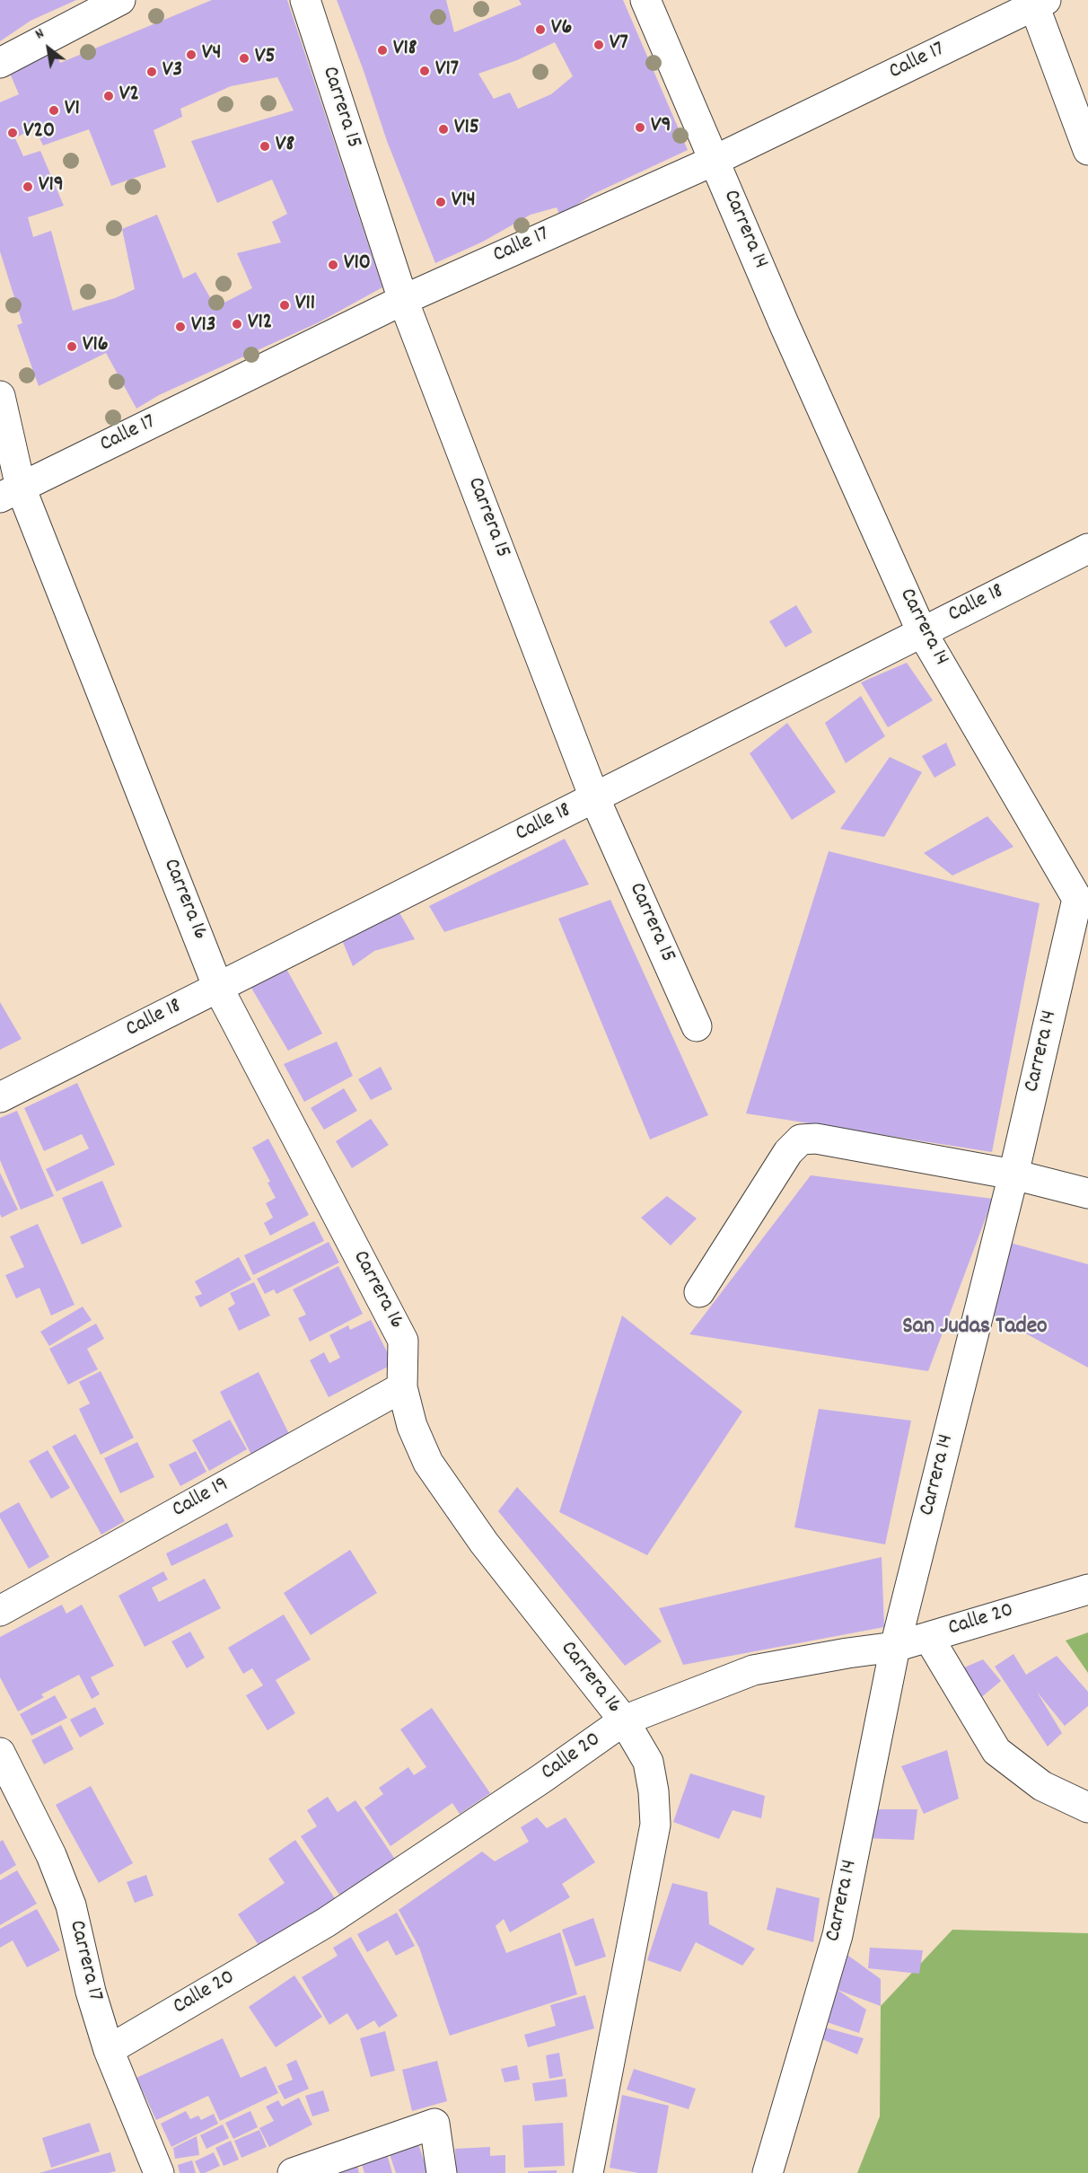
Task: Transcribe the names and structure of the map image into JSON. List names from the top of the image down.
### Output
{
  "streets": {
    "street": [
      "Calle 17",
      "Carrera 15",
      "Carrera 14",
      "Calle 18",
      "Carrera 16",
      "Calle 19",
      "Calle 20",
      "Carrera 17"
    ]
  },
  "crossings": [
    ["Calle 17", "Carrera 15"],
    ["Calle 17", "Carrera 14"],
    ["Calle 17", "Carrera 16"],
    ["Carrera 15", "Calle 18"],
    ["Carrera 14", "Calle 18"],
    ["Carrera 14", "Calle 20"],
    ["Calle 18", "Carrera 16"],
    ["Carrera 16", "Calle 19"],
    ["Carrera 16", "Calle 20"],
    ["Calle 20", "Carrera 17"]
  ],
  "districts": ["San Judas Tadeo"],
  "places": [
    "V6",
    "V7",
    "V18",
    "V4",
    "V5",
    "V17",
    "V3",
    "V2",
    "V1",
    "V9",
    "V15",
    "V20",
    "V8",
    "V19",
    "V14",
    "V10",
    "V11",
    "V12",
    "V13",
    "V16"
  ],
  "north": "top left"
}
